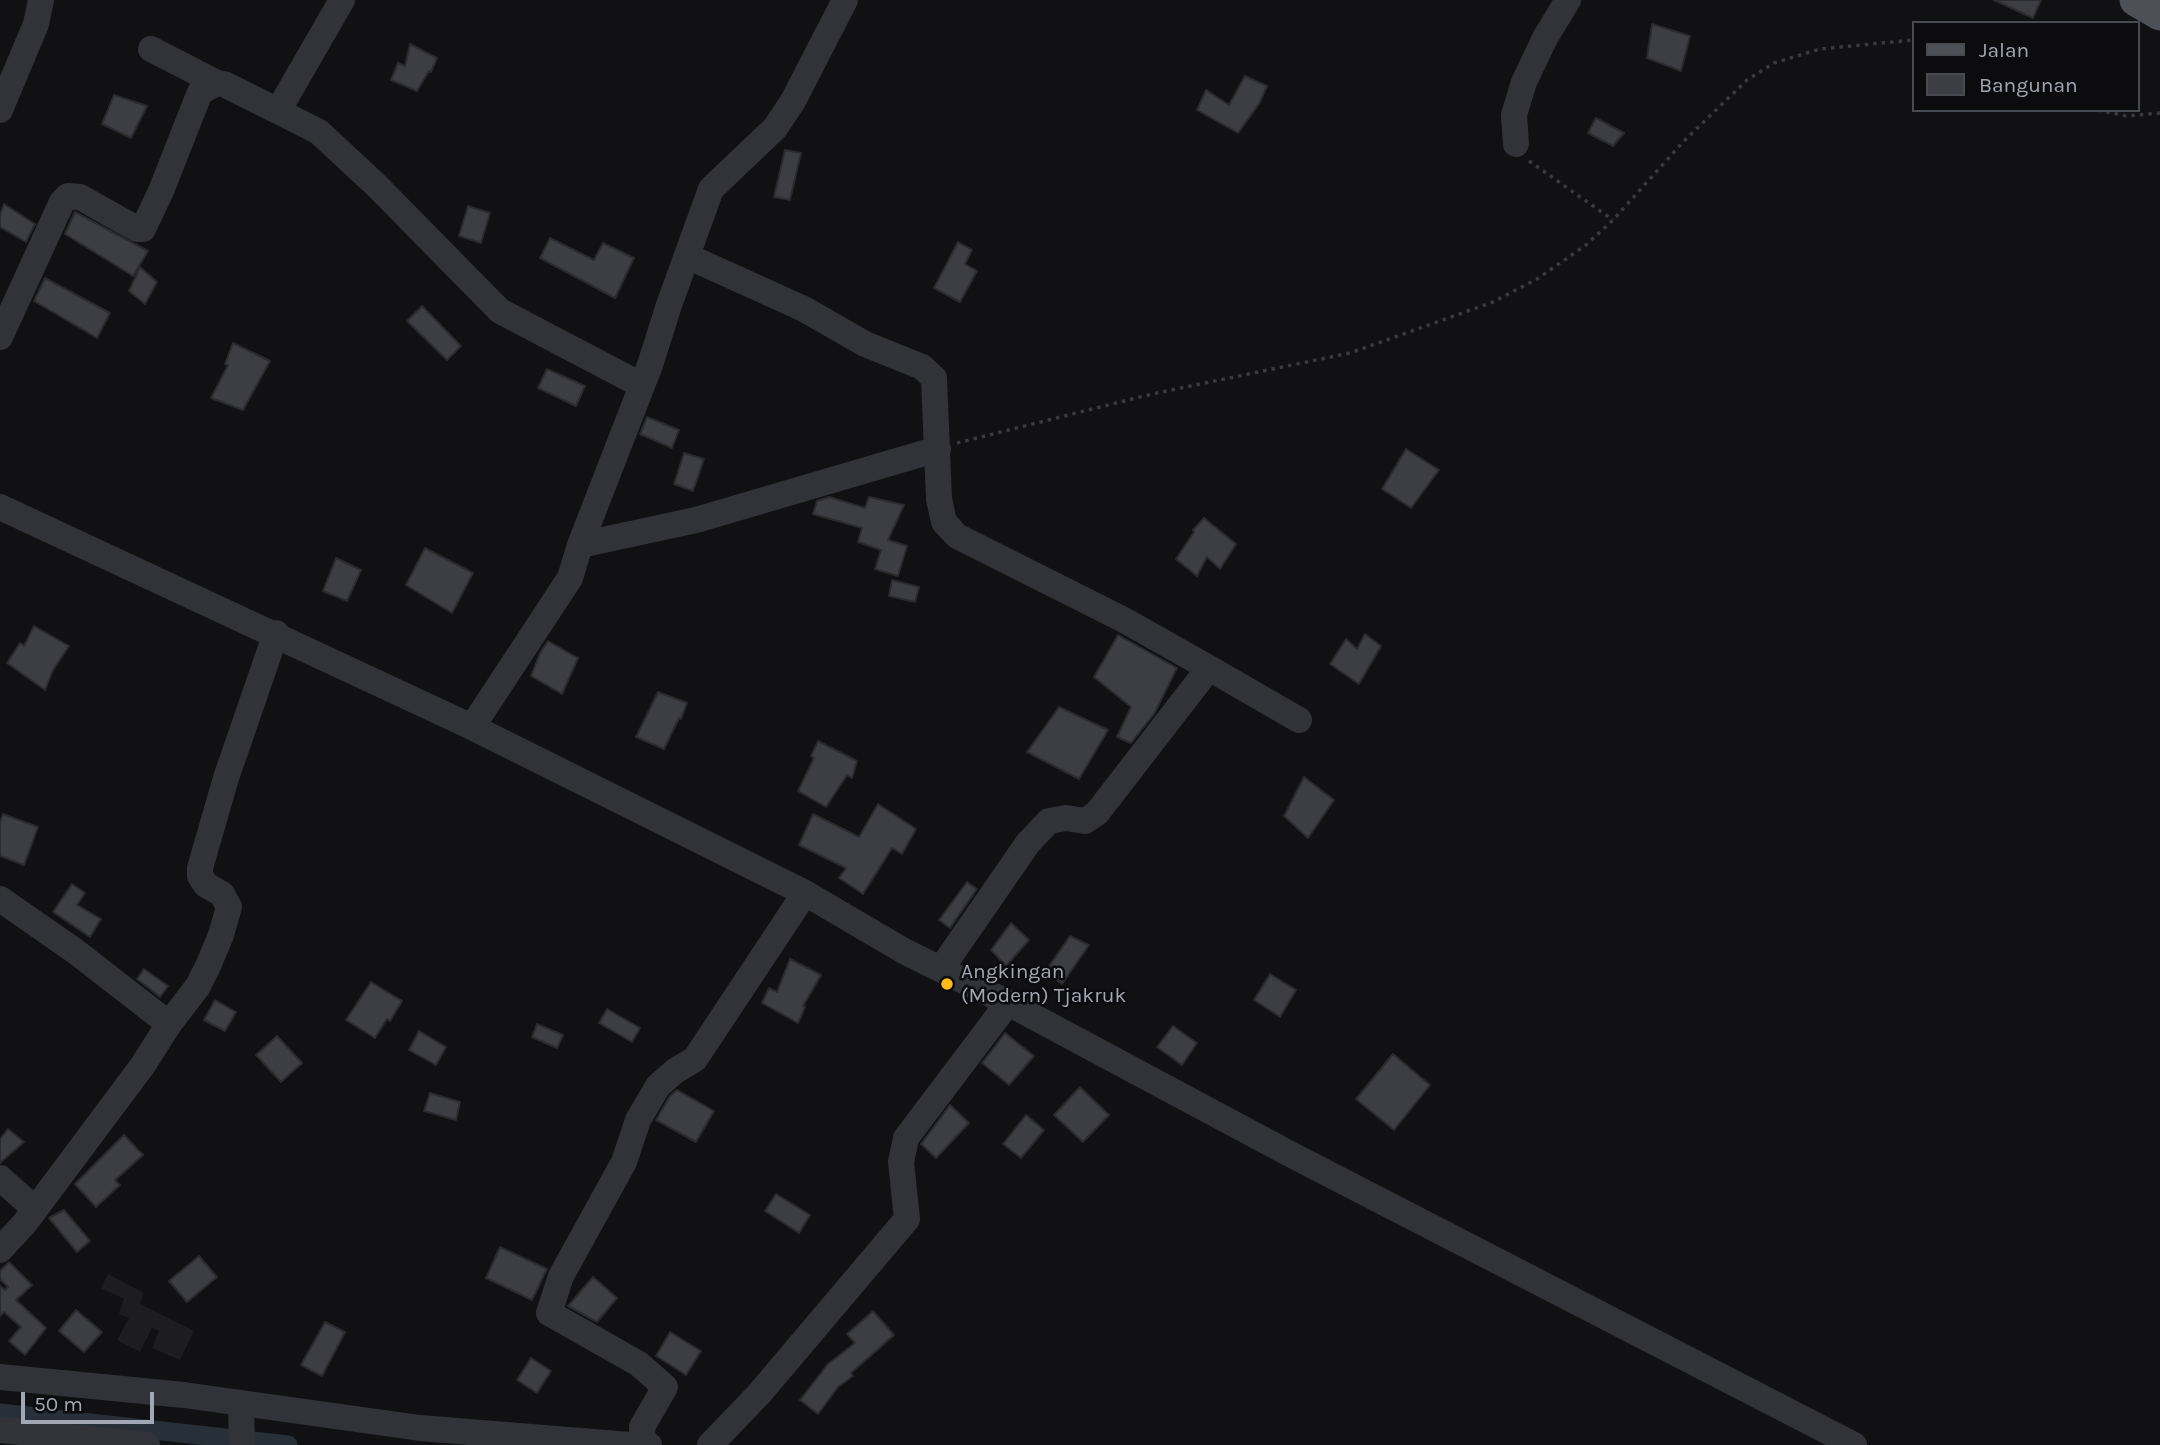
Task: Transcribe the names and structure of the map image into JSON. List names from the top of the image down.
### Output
{
  "places": ["Angkingan (Modern) Tjakruk"],
  "legend": ["Jalan", "Bangunan"],
  "scale_bar": "50 m"
}
